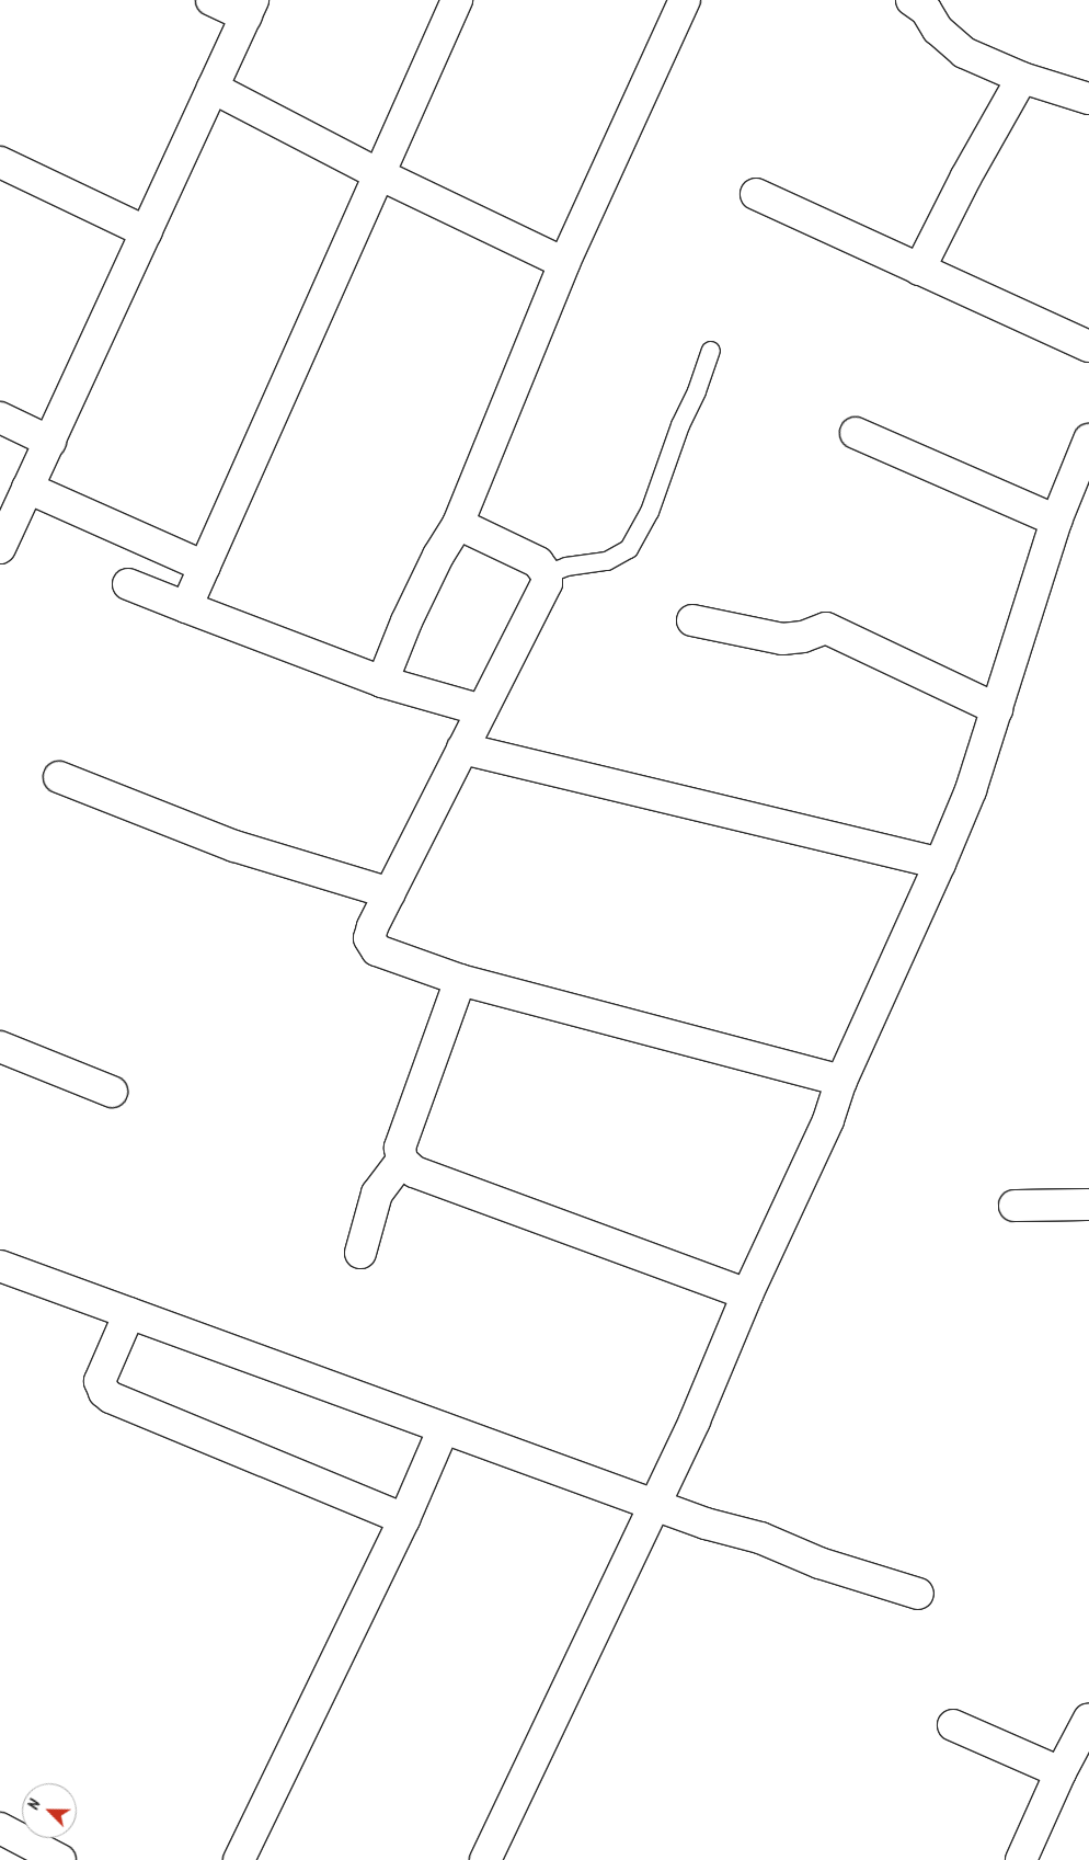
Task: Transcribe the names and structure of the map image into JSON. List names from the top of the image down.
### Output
{
  "north": "top left"
}
